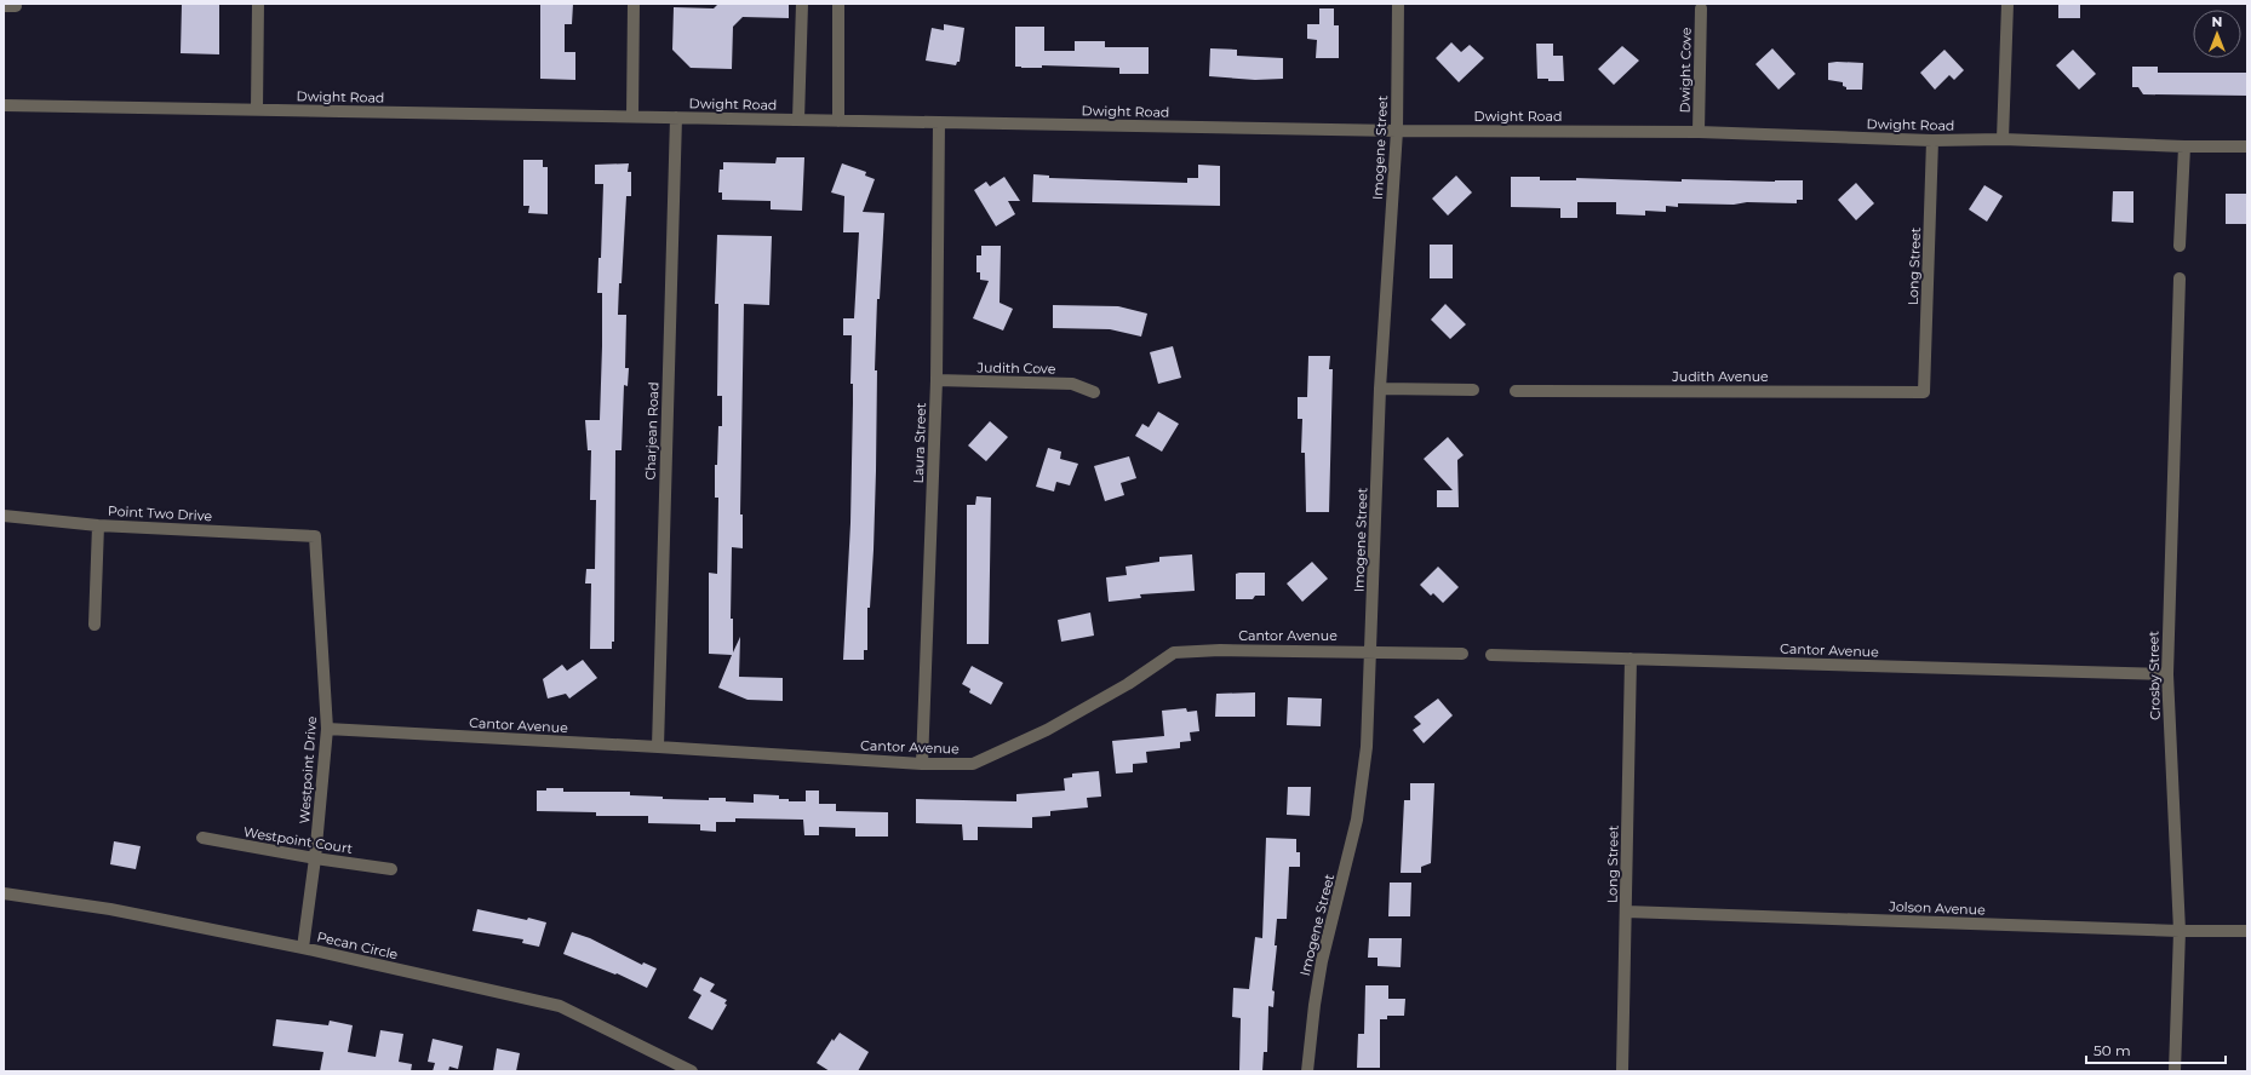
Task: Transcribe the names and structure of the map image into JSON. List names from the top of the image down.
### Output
{
  "streets": {
    "street": [
      "Dwight Cove",
      "Dwight Road",
      "Imogene Street",
      "Long Street",
      "Judith Cove",
      "Judith Avenue",
      "Charjean Road",
      "Laura Street",
      "Point Two Drive",
      "Cantor Avenue",
      "Crosby Street",
      "Westpoint Drive",
      "Westpoint Court",
      "Jolson Avenue",
      "Pecan Circle"
    ]
  },
  "crossings": [
    ["Dwight Cove", "Dwight Road"],
    ["Dwight Road", "Imogene Street"],
    ["Dwight Road", "Long Street"],
    ["Dwight Road", "Charjean Road"],
    ["Dwight Road", "Laura Street"],
    ["Imogene Street", "Cantor Avenue"],
    ["Long Street", "Judith Avenue"],
    ["Long Street", "Cantor Avenue"],
    ["Long Street", "Jolson Avenue"],
    ["Judith Cove", "Laura Street"],
    ["Charjean Road", "Cantor Avenue"],
    ["Laura Street", "Cantor Avenue"],
    ["Point Two Drive", "Westpoint Drive"],
    ["Cantor Avenue", "Crosby Street"],
    ["Cantor Avenue", "Westpoint Drive"],
    ["Crosby Street", "Jolson Avenue"],
    ["Westpoint Drive", "Westpoint Court"],
    ["Westpoint Drive", "Pecan Circle"]
  ],
  "scale_bar": "50 m",
  "north": "top"
}
